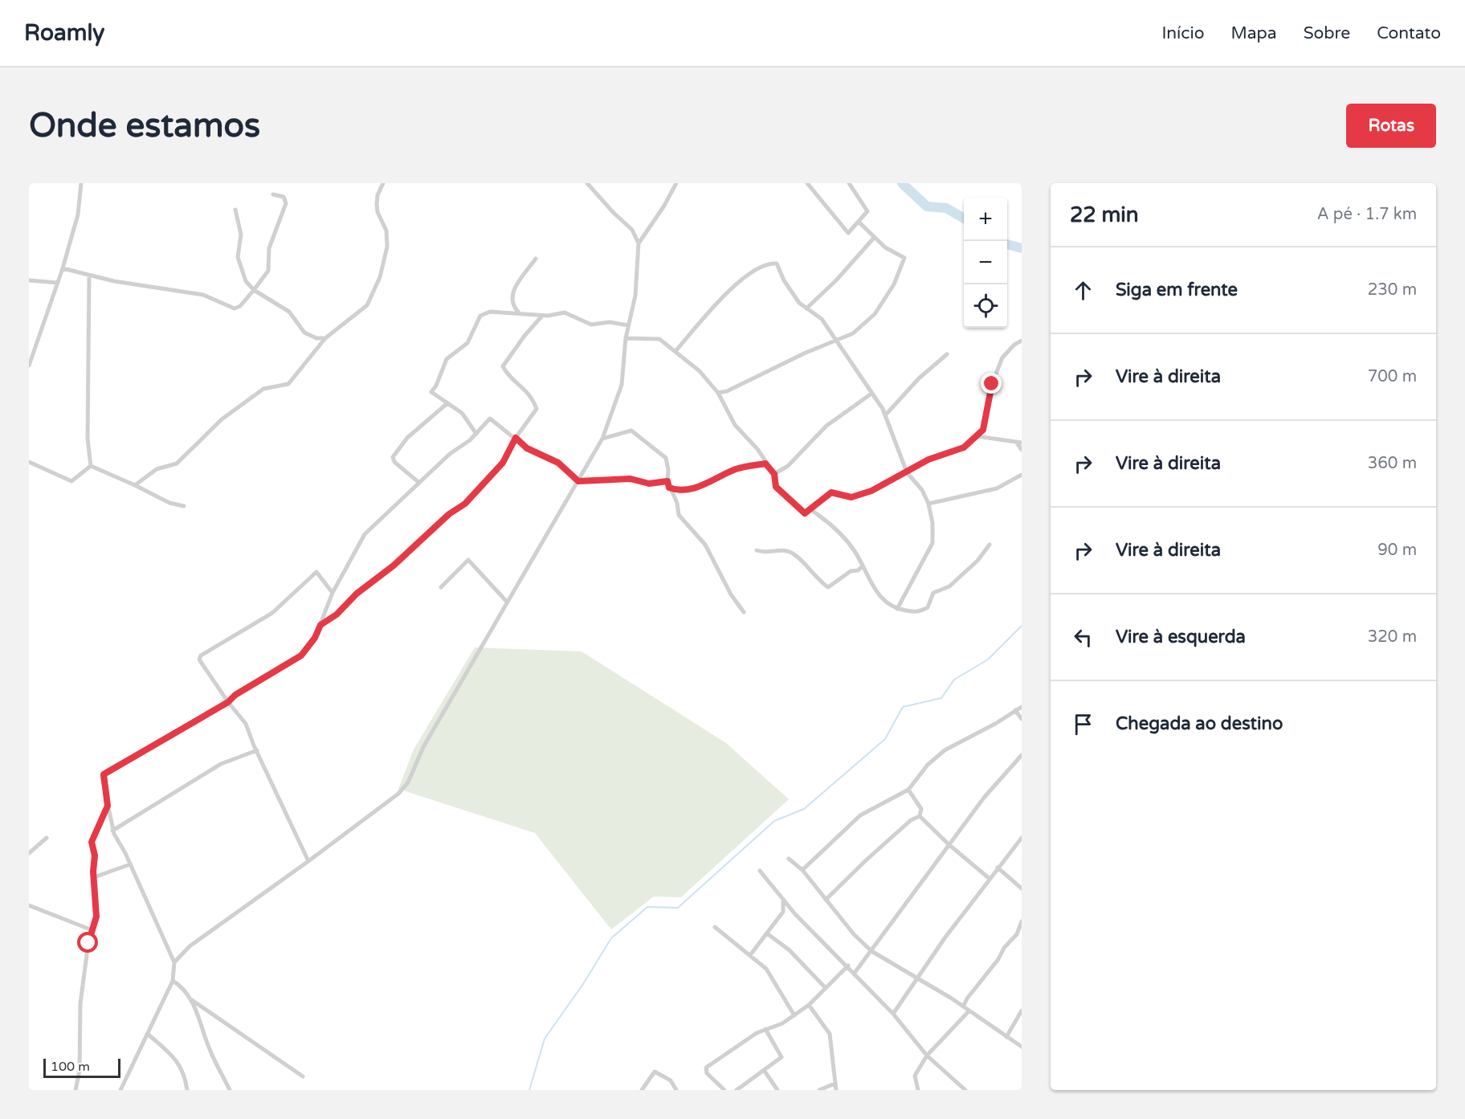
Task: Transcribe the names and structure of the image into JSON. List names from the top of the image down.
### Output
{
  "scale_bar": "100 m",
  "page": {
    "header": "Roamly",
    "nav": [
      "Início",
      "Mapa",
      "Sobre",
      "Contato"
    ],
    "buttons": "Rotas",
    "title": "Onde estamos",
    "heading": ["22 min", "A pé · 1.7 km"],
    "map_buttons": ["+", "−"],
    "list": [
      ["Siga em frente", "230 m"],
      ["Vire à direita", "700 m"],
      ["Vire à direita", "360 m"],
      ["Vire à direita", "90 m"],
      ["Vire à esquerda", "320 m"],
      "Chegada ao destino"
    ],
    "scale": "100 m"
  }
}
